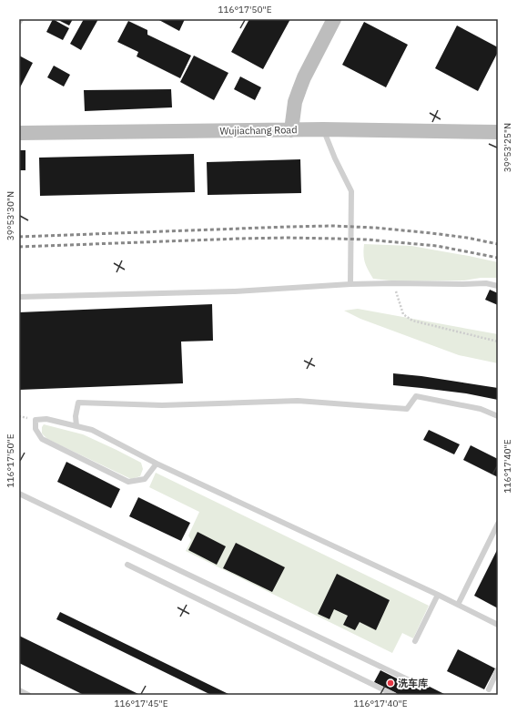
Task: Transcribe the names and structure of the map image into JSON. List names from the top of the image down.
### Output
{
  "streets": {
    "street": ["Wujiachang Road"]
  },
  "places": ["洗车库"],
  "coordinates": [
    "116°17'50\"E",
    "39°53'25\"N",
    "39°53'30\"N",
    "116°17'40\"E",
    "116°17'45\"E"
  ]
}
